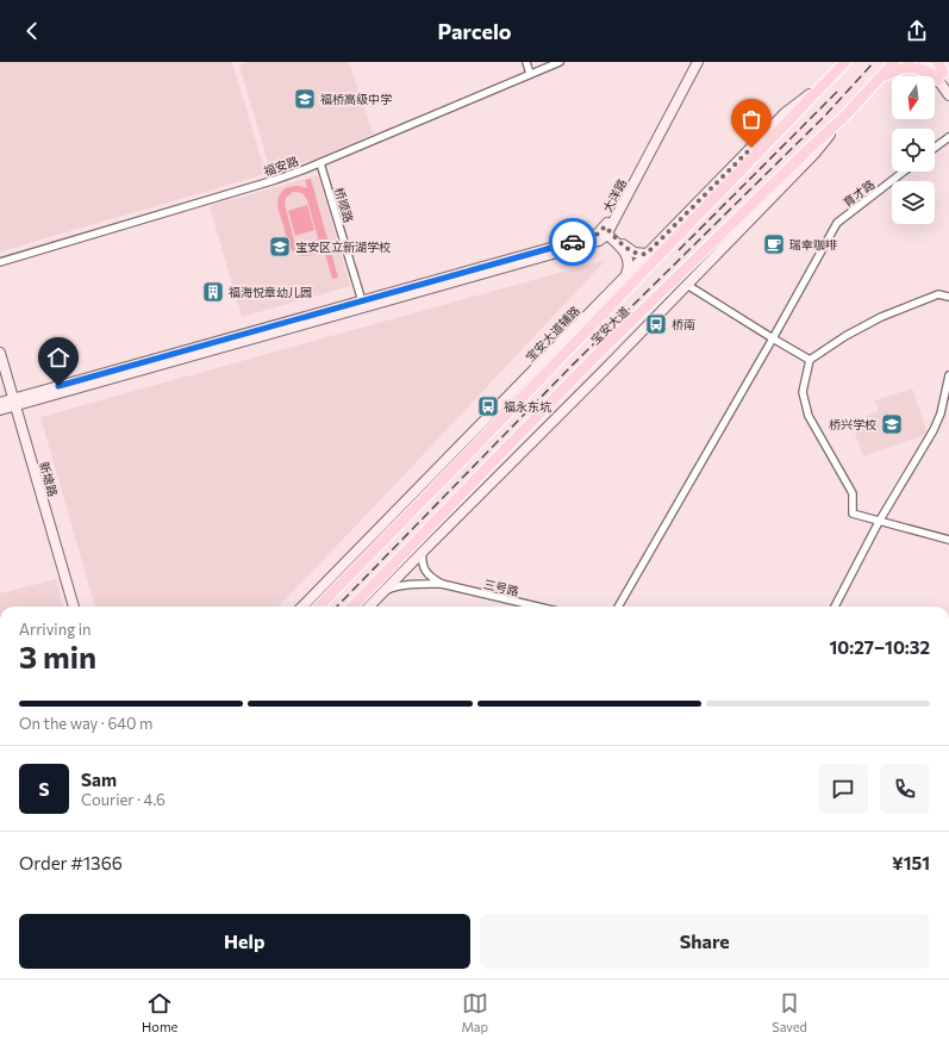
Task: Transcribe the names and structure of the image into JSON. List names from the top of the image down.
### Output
{
  "streets": {
    "main road": [
      "大洋路",
      "宝安大道",
      "宝安大道辅路",
      "新塘路"
    ],
    "street": [
      "福安路",
      "育才路",
      "桥顺路",
      "三号路"
    ]
  },
  "crossings": [
    ["福安路", "桥顺路"],
    ["宝安大道", "宝安大道辅路"]
  ],
  "places": {
    "school or university": ["福桥高级中学", "宝安区立新湖学校", "桥兴学校"],
    "cafe": ["瑞幸咖啡"],
    "building": ["福海悦章幼儿园"],
    "bus stop": ["桥南", "福永东坑"]
  },
  "north": "bottom",
  "page": {
    "header": "Parcelo",
    "heading": ["3 min", "Arriving in", "10:27–10:32"],
    "panel": [
      "Sam",
      "Courier · 4.6",
      "Order #1366",
      "¥151"
    ],
    "bar": "On the way · 640 m",
    "round": "S",
    "buttons": ["Help", "Share"],
    "tabs": ["Home", "Map", "Saved"]
  }
}
